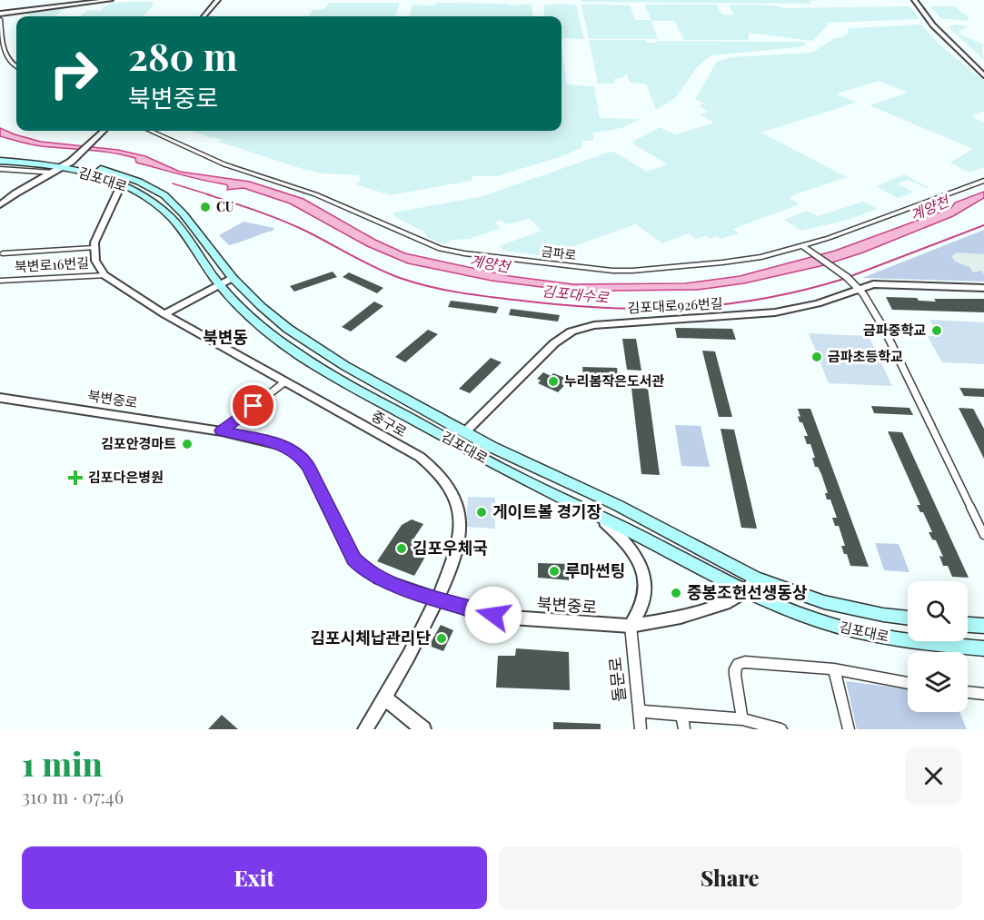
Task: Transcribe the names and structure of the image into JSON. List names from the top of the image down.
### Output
{
  "streets": {
    "main road": ["김포대로"],
    "street": [
      "금파로",
      "북변로16번길",
      "김포대로926번길",
      "북변중로",
      "중구로",
      "돌문로"
    ]
  },
  "crossings": [
    ["김포대로", "김포대로926번길"],
    ["김포대로", "북변중로"],
    ["북변로16번길", "중구로"],
    ["북변중로", "중구로"],
    ["북변중로", "돌문로"]
  ],
  "districts": ["북변동"],
  "water": ["계양천", "김포대수로"],
  "places": {
    "other": [
      "CU",
      "금파중학교",
      "금파초등학교",
      "누리봄작은도서관",
      "김포안경마트",
      "게이트볼 경기장",
      "김포우체국",
      "루마썬팅",
      "중봉조헌선생동상",
      "김포시체납관리단"
    ],
    "health": ["김포다은병원"]
  },
  "page": {
    "turn": ["280 m", "북변중로"],
    "heading": ["1 min", "310 m · 07:46"],
    "buttons": ["Exit", "Share"]
  }
}
